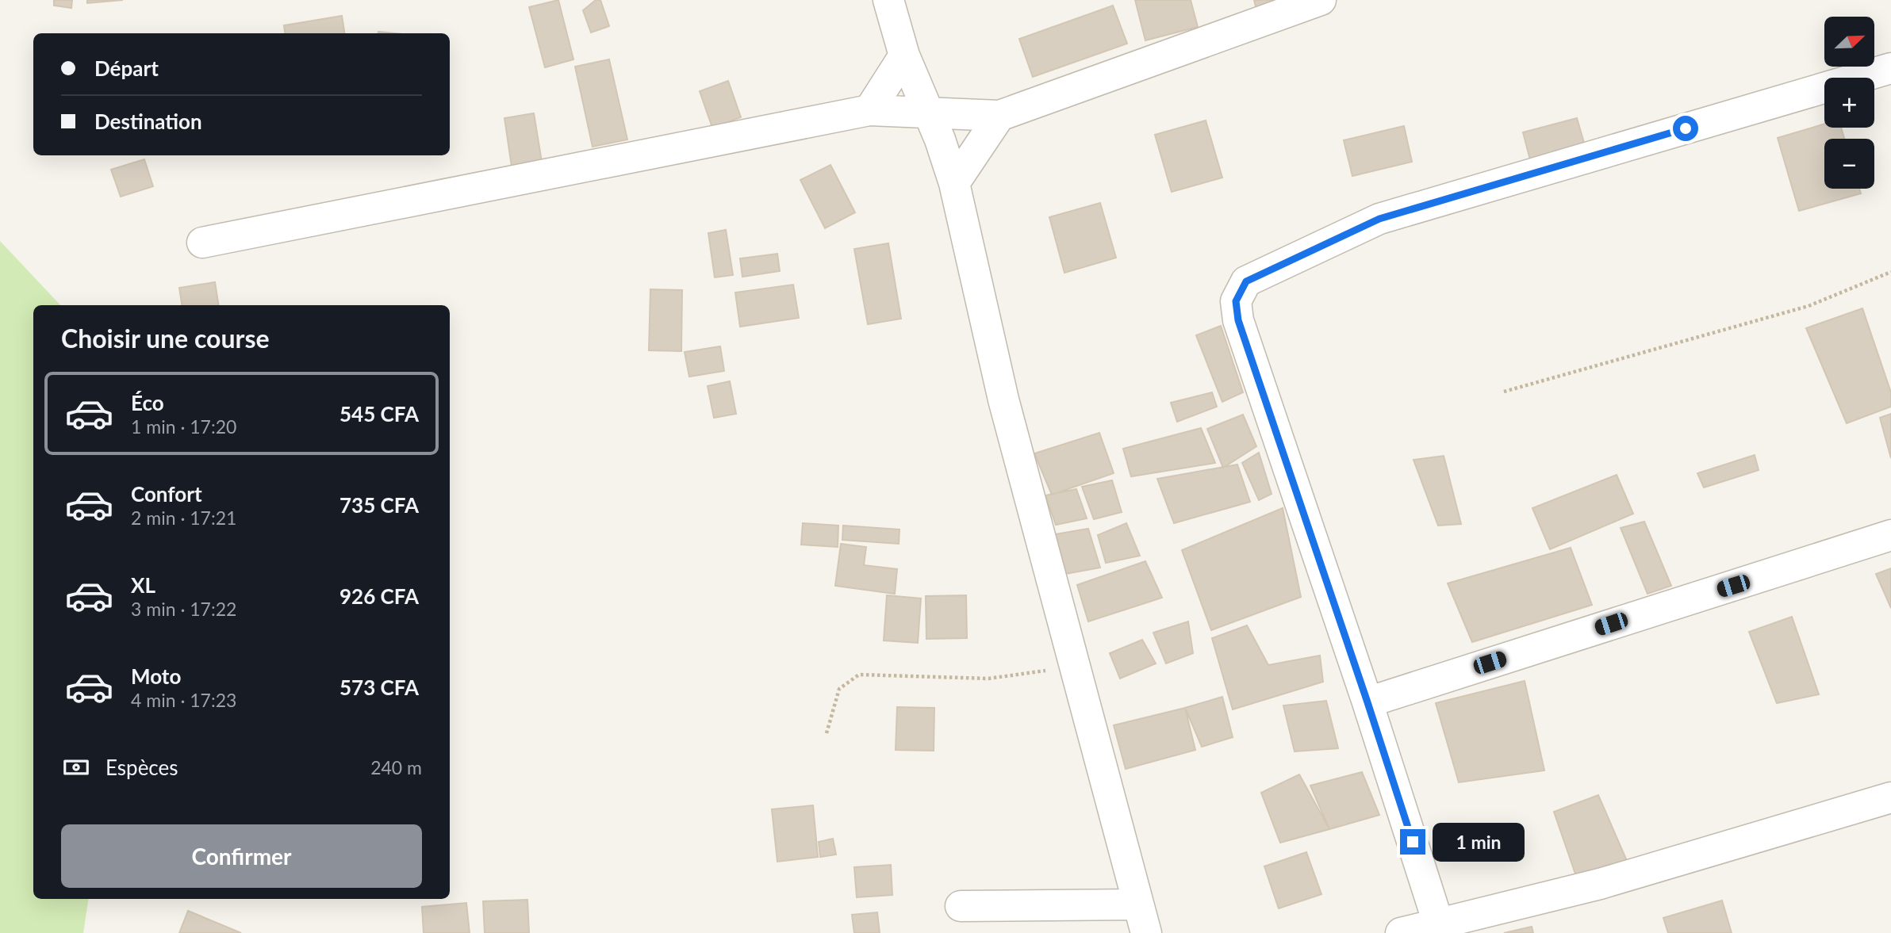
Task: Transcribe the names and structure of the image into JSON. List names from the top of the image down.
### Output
{
  "north": "top right",
  "page": {
    "map_buttons": ["+", "−"],
    "banner": ["Départ", "Destination"],
    "heading": "Choisir une course",
    "list": [
      {
        "name": "Éco",
        "note": "1 min · 17:20",
        "value": "545 CFA"
      },
      {
        "name": "Confort",
        "note": "2 min · 17:21",
        "value": "735 CFA"
      },
      {
        "name": "XL",
        "note": "3 min · 17:22",
        "value": "926 CFA"
      },
      {
        "name": "Moto",
        "note": "4 min · 17:23",
        "value": "573 CFA"
      }
    ],
    "pay": ["Espèces", "240 m"],
    "buttons": "Confirmer",
    "bubble": "1 min"
  }
}
